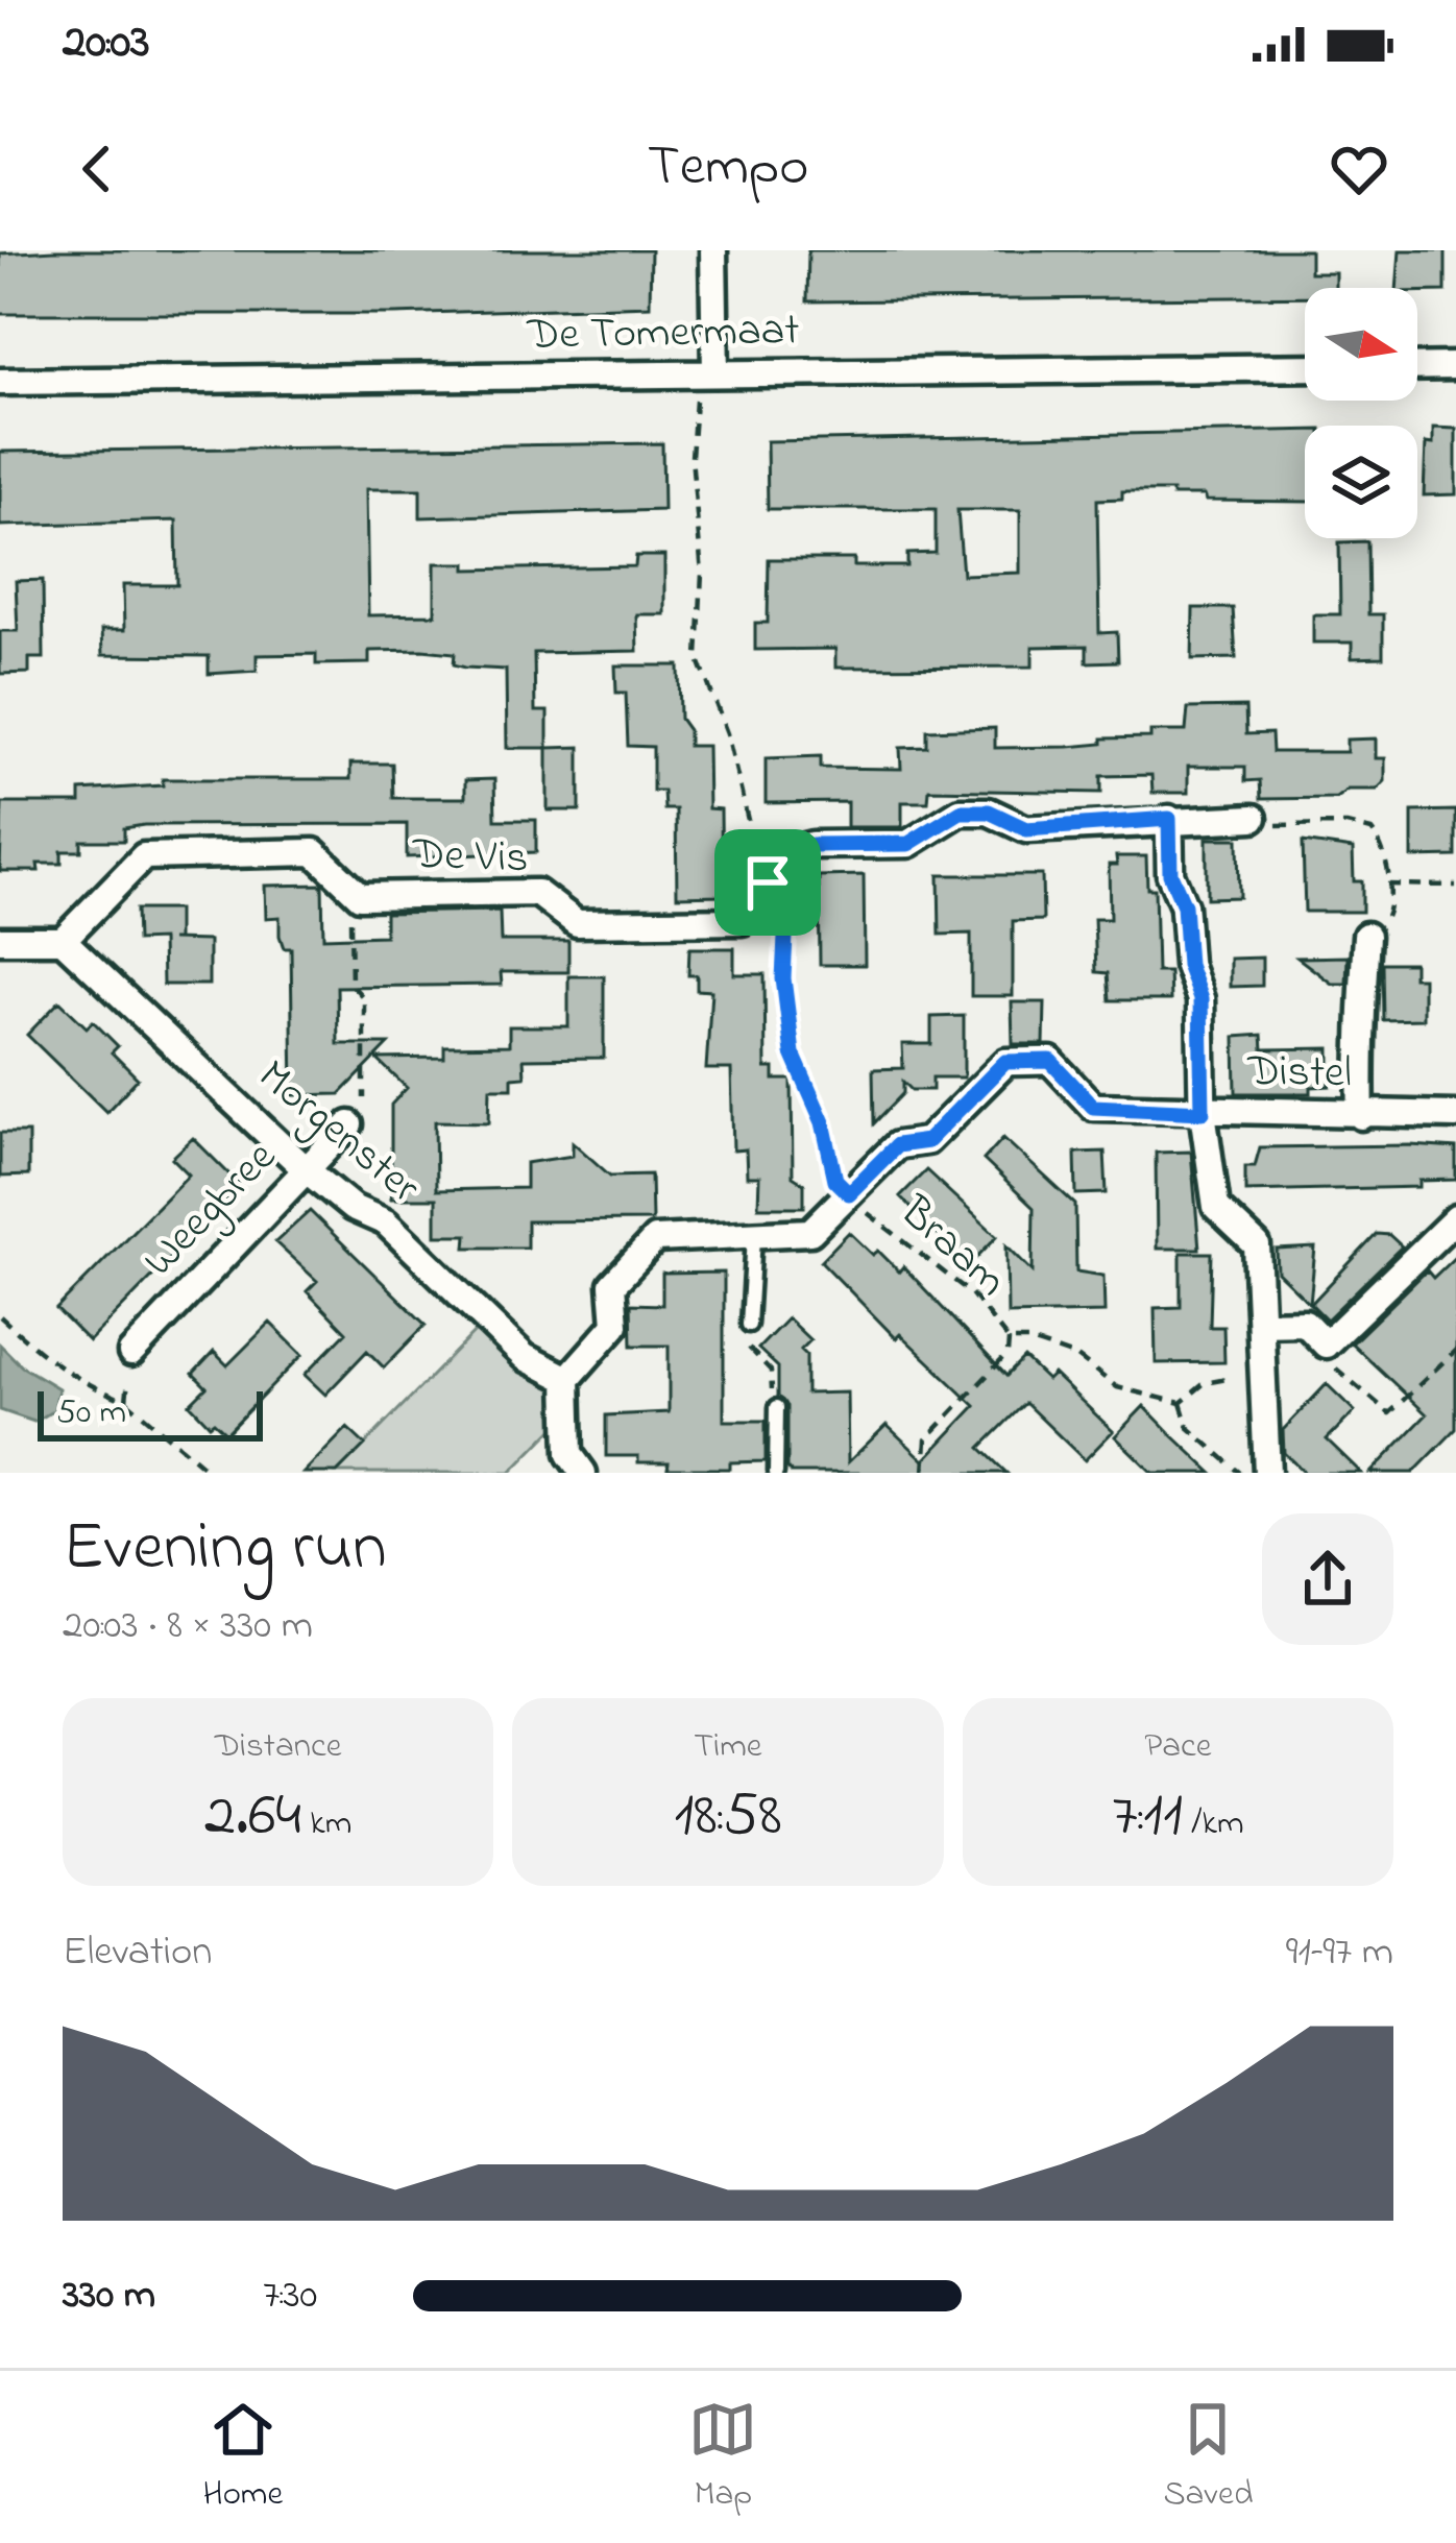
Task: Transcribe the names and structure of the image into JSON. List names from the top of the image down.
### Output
{
  "streets": {
    "street": [
      "De Tomermaat",
      "De Vis",
      "Distel",
      "Morgenster",
      "Weegbree"
    ],
    "path": ["Braam"]
  },
  "crossings": [
    ["De Tomermaat", "Braam"],
    ["De Vis", "Morgenster"],
    ["De Vis", "Braam"],
    ["Distel", "Morgenster"],
    ["Distel", "Braam"],
    ["Morgenster", "Weegbree"]
  ],
  "scale_bar": "50 m",
  "north": "right",
  "page": {
    "status": "20:03",
    "header": "Tempo",
    "scale": "50 m",
    "heading": ["Evening run", "20:03 · 8 × 330 m"],
    "stats": [
      ["Distance", "2.64 km"],
      ["Time", "18:58"],
      ["Pace", "7:11 /km"]
    ],
    "chart": ["Elevation", "91–97 m"],
    "list": [
      {
        "name": "330 m",
        "note": "7:30"
      }
    ],
    "tabs": ["Home", "Map", "Saved"]
  }
}
